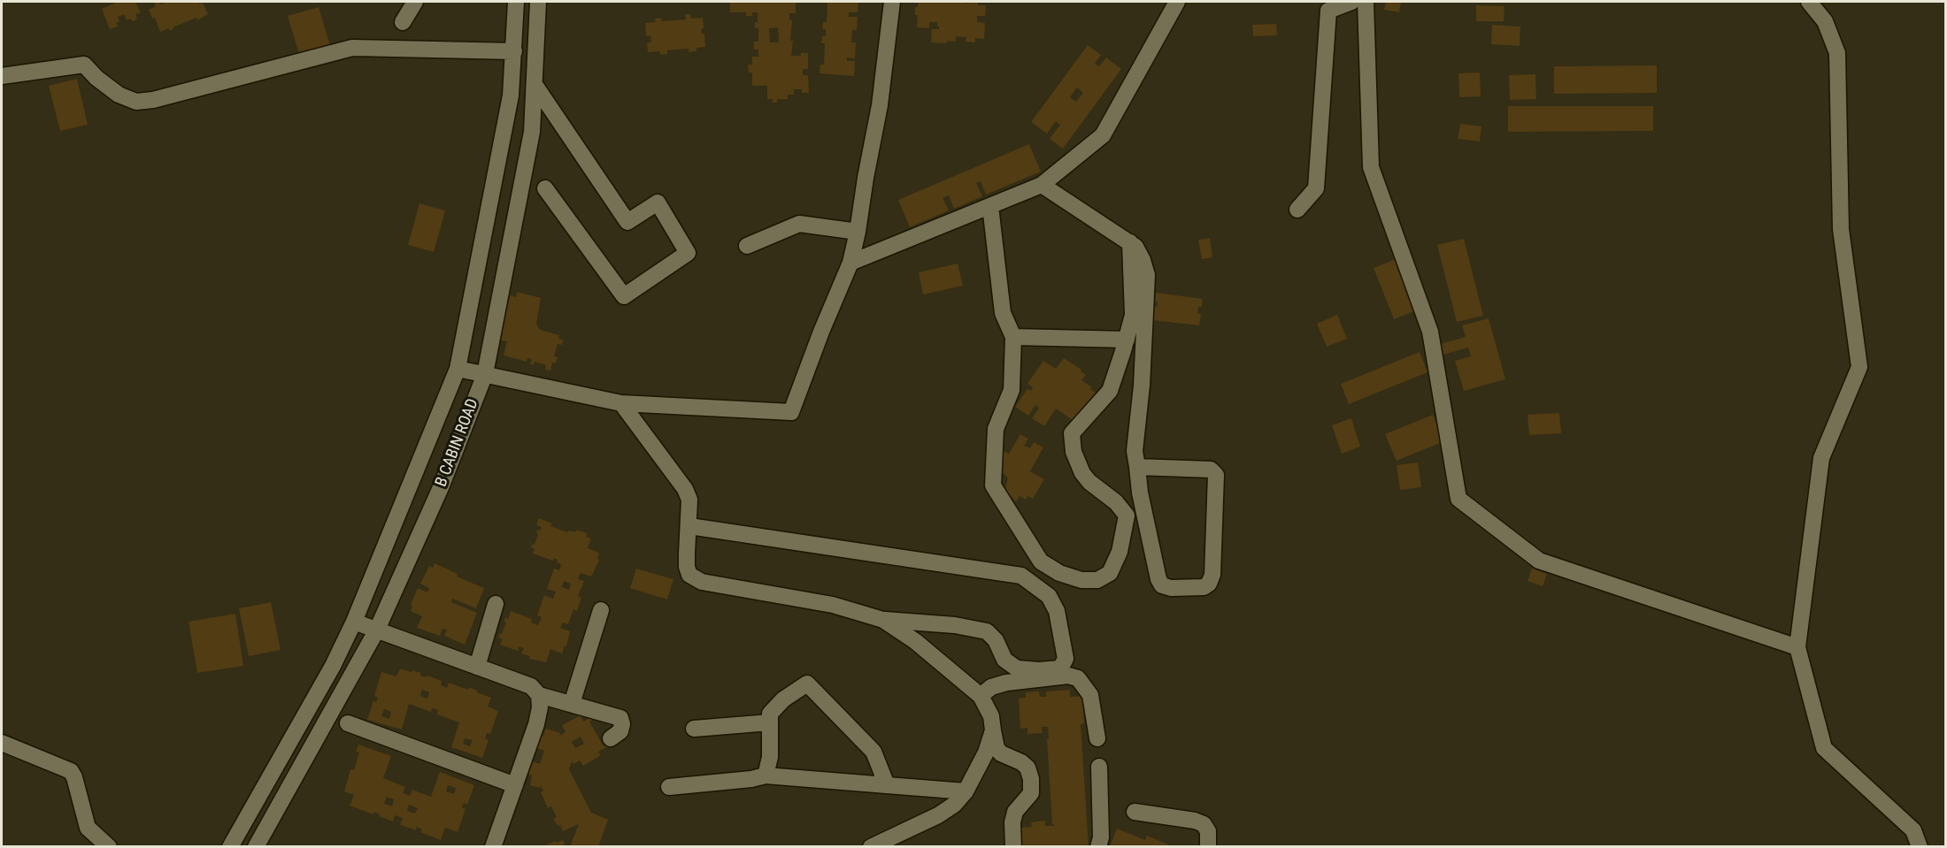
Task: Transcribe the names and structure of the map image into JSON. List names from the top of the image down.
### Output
{
  "streets": {
    "street": ["B CABIN ROAD"]
  }
}
